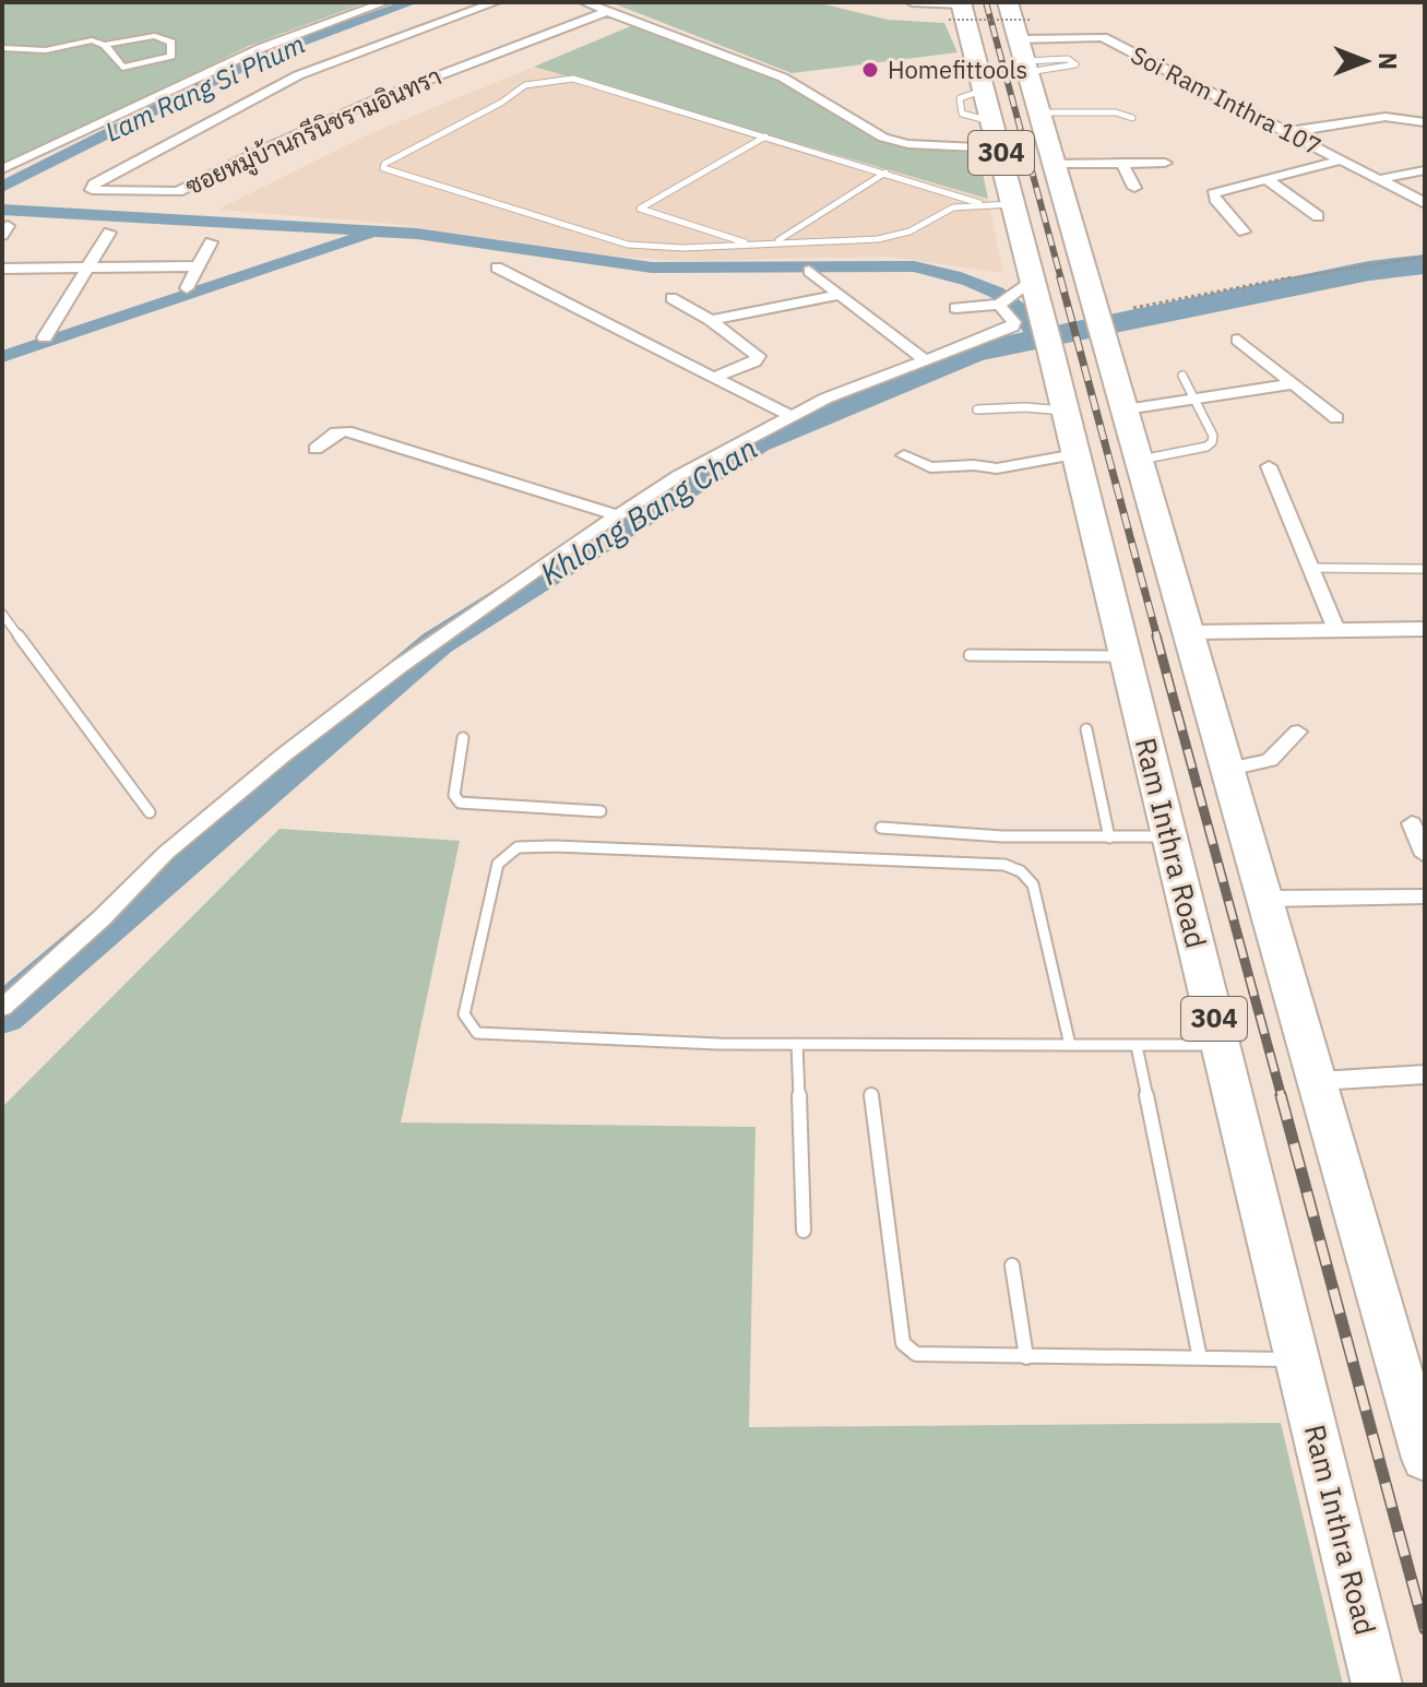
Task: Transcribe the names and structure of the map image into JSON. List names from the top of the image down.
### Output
{
  "streets": {
    "highway": ["304", "Ram Inthra Road"],
    "street": ["Soi Ram Inthra 107", "ซอยหมู่บ้านกรีนิชรามอินทรา"]
  },
  "crossings": [
    ["Soi Ram Inthra 107", "Ram Inthra Road"]
  ],
  "water": ["Lam Rang Si Phum", "Khlong Bang Chan"],
  "places": ["Homefittools"],
  "north": "right"
}
